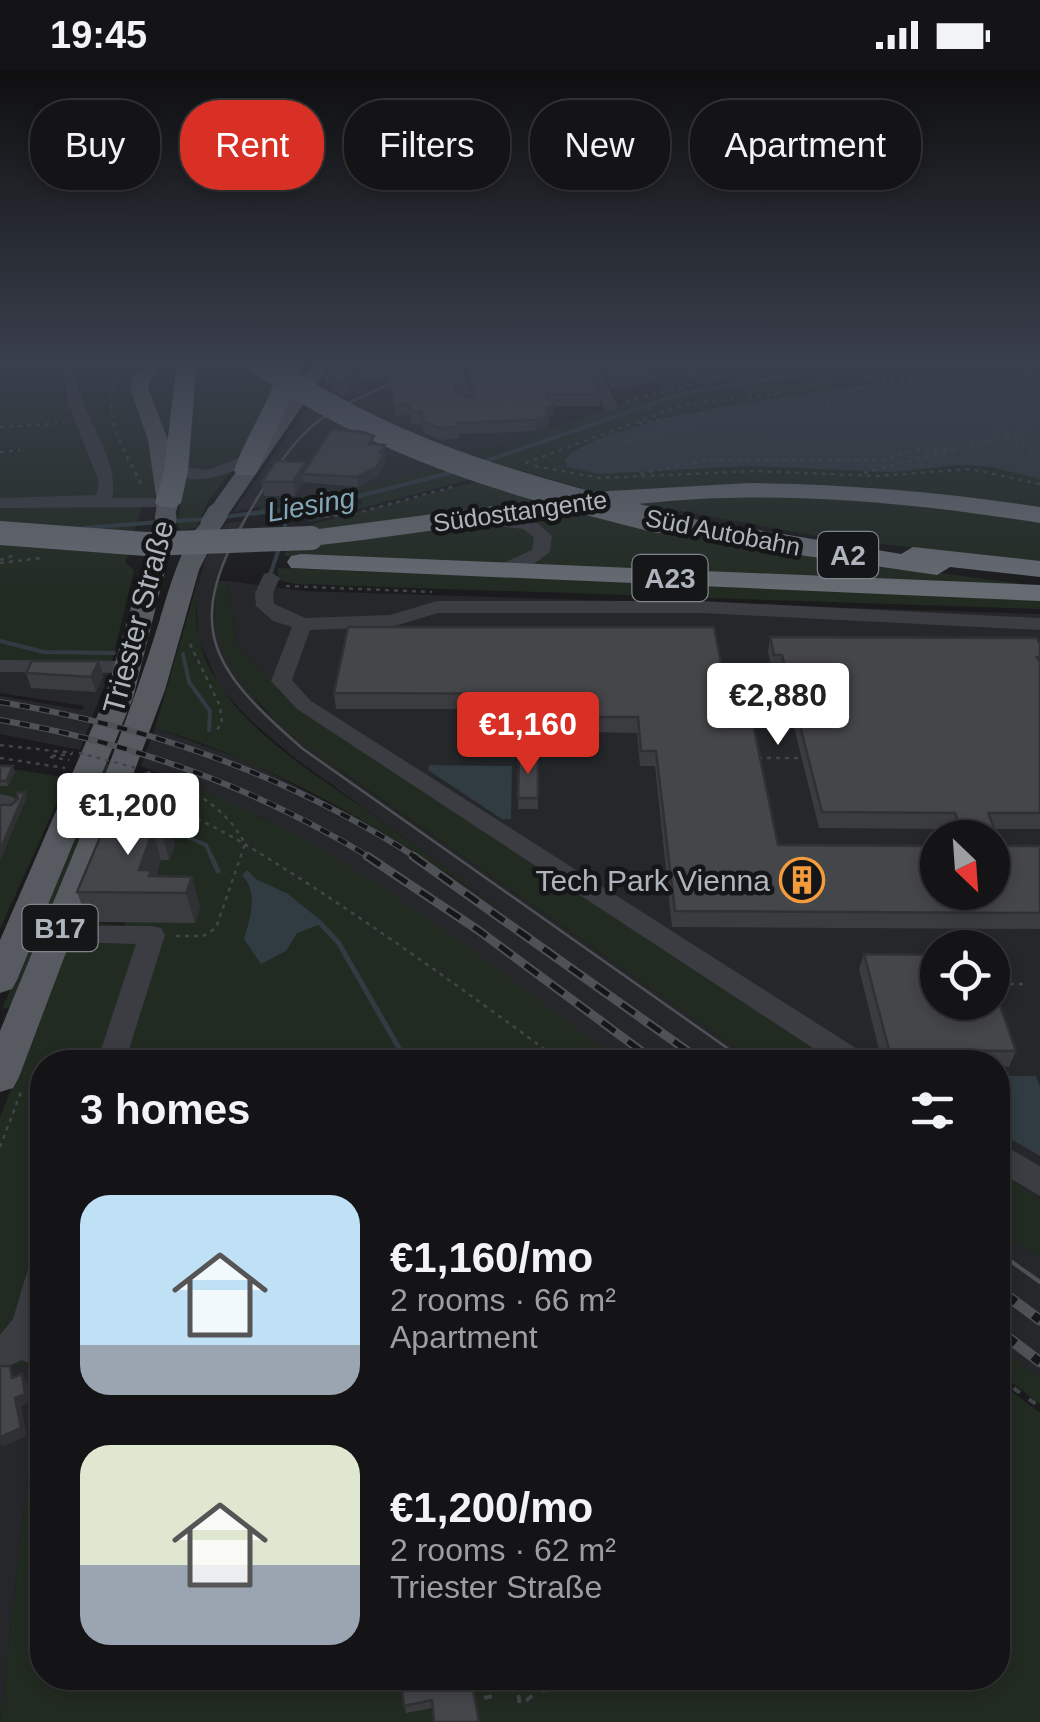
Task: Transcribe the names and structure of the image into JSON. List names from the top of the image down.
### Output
{
  "streets": {
    "highway": [
      "Südosttangente",
      "Süd Autobahn",
      "A2",
      "A23"
    ],
    "main road": ["Triester Straße", "B17"]
  },
  "water": ["Liesing"],
  "places": {
    "building": ["Tech Park Vienna"]
  },
  "north": "bottom right",
  "page": {
    "status": "19:45",
    "chip": [
      "Buy",
      "Rent",
      "Filters",
      "New",
      "Apartment"
    ],
    "price": ["€2,880", "€1,160", "€1,200"],
    "heading": "3 homes",
    "list": [
      {
        "name": "€1,160/mo",
        "note": "2 rooms · 66 m² · Apartment"
      },
      {
        "name": "€1,200/mo",
        "note": "2 rooms · 62 m² · Triester Straße"
      }
    ]
  }
}
